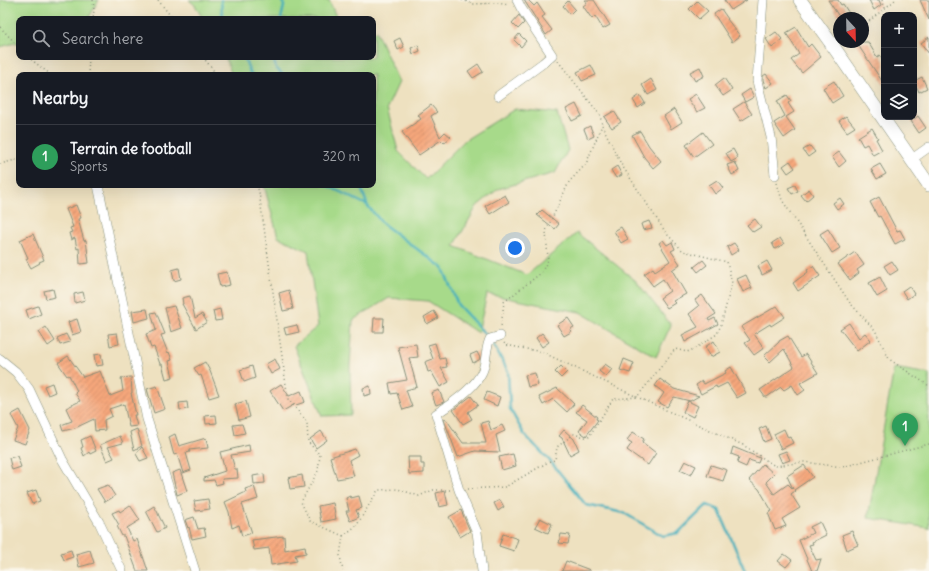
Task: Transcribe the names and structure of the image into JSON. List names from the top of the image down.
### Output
{
  "north": "bottom",
  "page": {
    "map_buttons": ["+", "−"],
    "search": "Search here",
    "heading": "Nearby",
    "list": [
      {
        "mark": "1",
        "name": "Terrain de football",
        "note": "Sports",
        "value": "320 m"
      }
    ],
    "pins": "1"
  }
}
